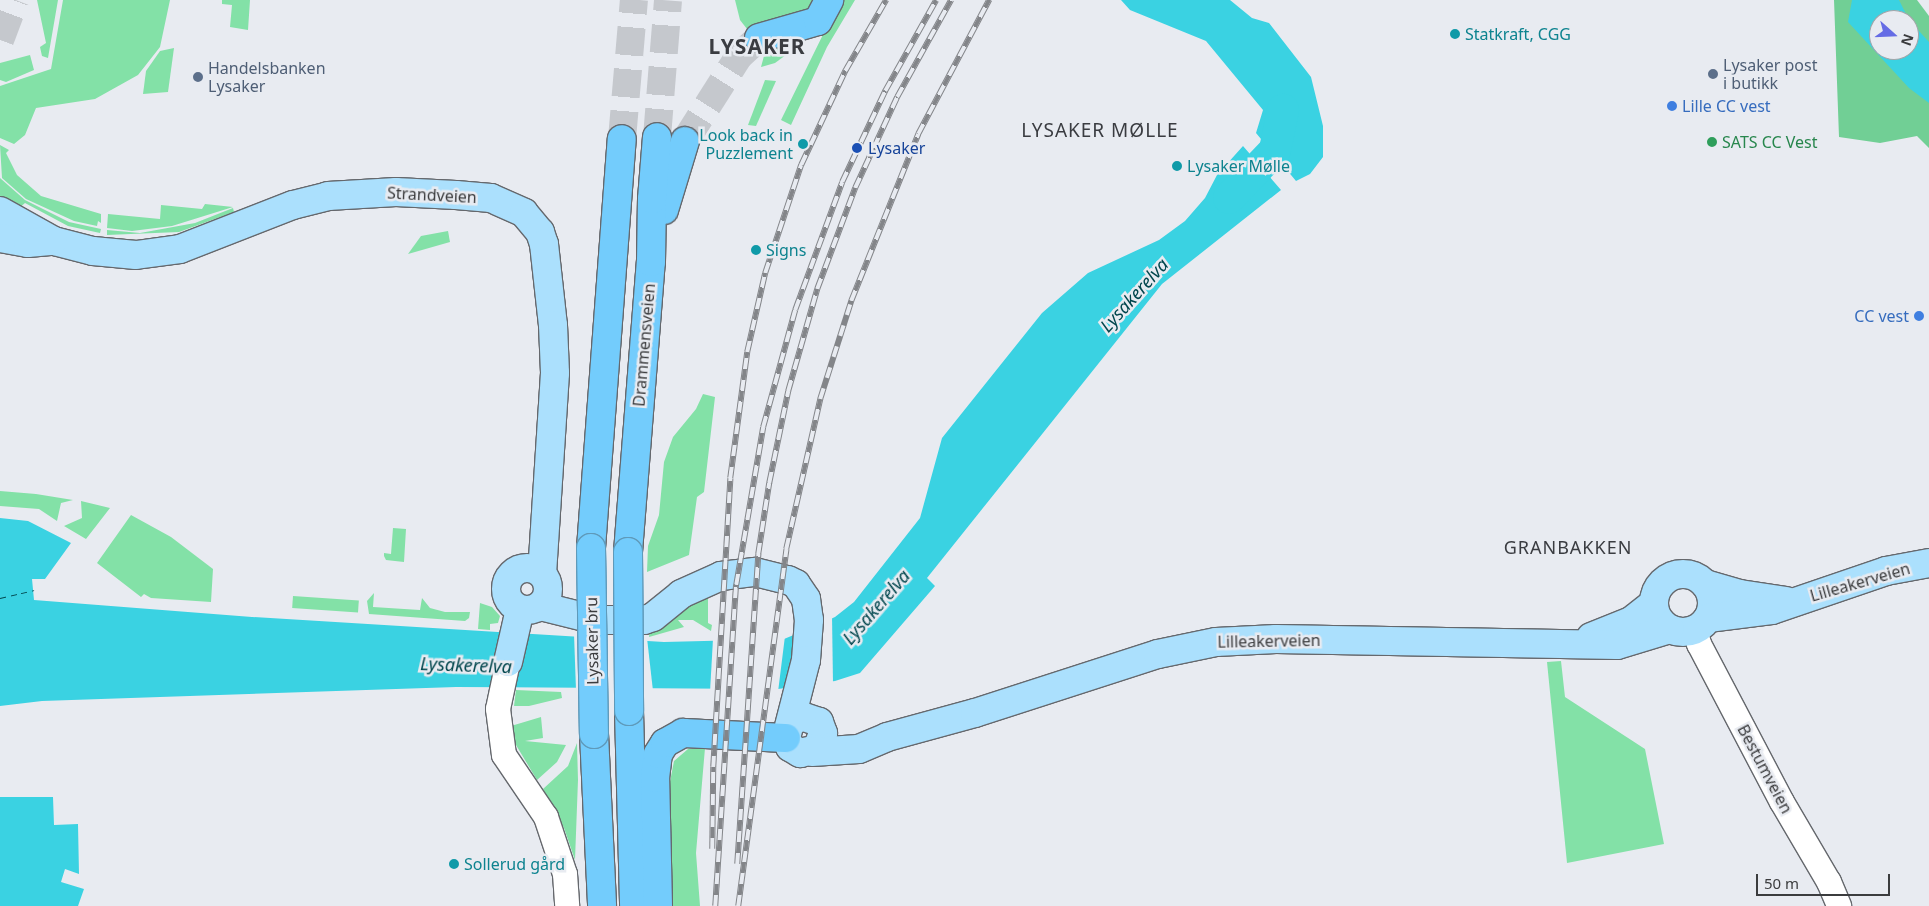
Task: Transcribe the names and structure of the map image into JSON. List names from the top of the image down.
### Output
{
  "streets": {
    "highway": ["Drammensveien", "Lysaker bru"],
    "main road": ["Strandveien", "Lilleakerveien"],
    "street": ["Bestumveien"]
  },
  "crossings": [
    ["Lilleakerveien", "Bestumveien"]
  ],
  "districts": ["LYSAKER", "LYSAKER MØLLE", "GRANBAKKEN"],
  "water": ["Lysakerelva"],
  "places": [
    "Statkraft, CGG",
    "Lysaker post i butikk",
    "Handelsbanken Lysaker",
    "Lille CC vest",
    "SATS CC Vest",
    "Look back in Puzzlement",
    "Lysaker",
    "Lysaker Mølle",
    "Signs",
    "CC vest",
    "Sollerud gård"
  ],
  "scale_bar": "50 m",
  "north": "right"
}
